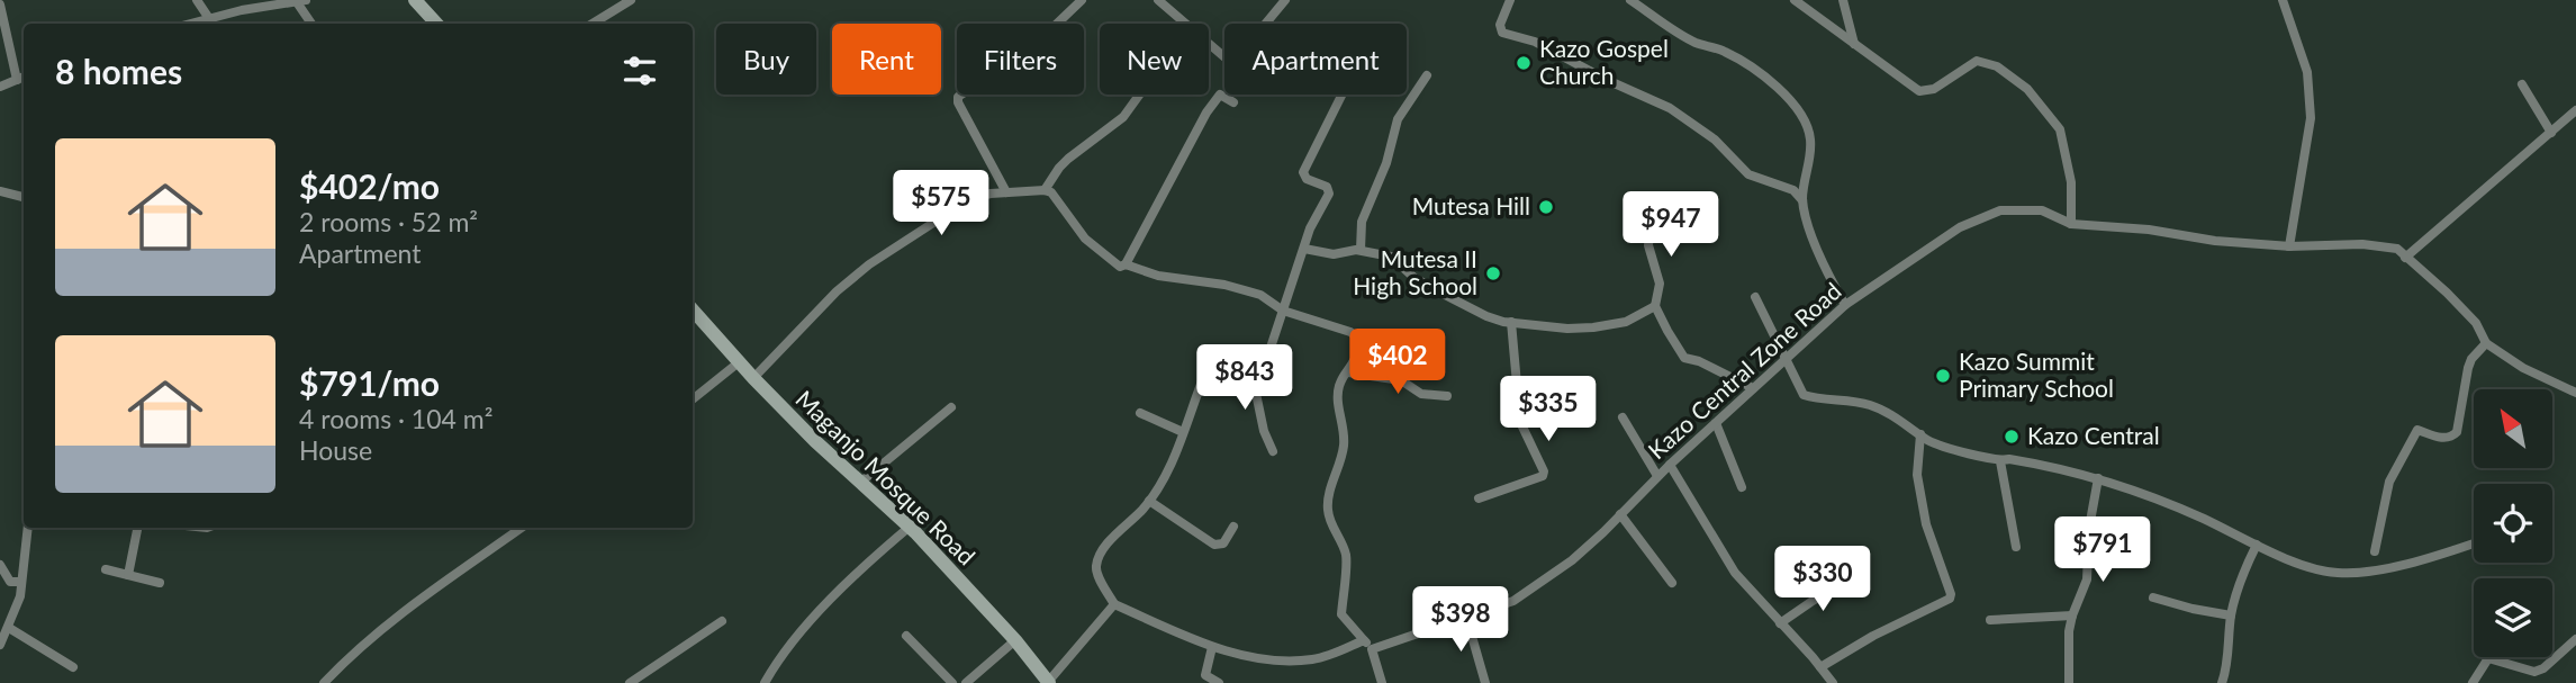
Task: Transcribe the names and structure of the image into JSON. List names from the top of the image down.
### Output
{
  "streets": {
    "street": ["Kazo Central Zone Road", "Maganjo Mosque Road"]
  },
  "places": [
    "Kazo Gospel Church",
    "Mutesa Hill",
    "Mutesa II High School",
    "Kazo Summit Primary School",
    "Kazo Central"
  ],
  "north": "top left",
  "page": {
    "chip": [
      "Buy",
      "Rent",
      "Filters",
      "New",
      "Apartment"
    ],
    "heading": "8 homes",
    "list": [
      {
        "name": "$402/mo",
        "note": "2 rooms · 52 m² · Apartment"
      },
      {
        "name": "$791/mo",
        "note": "4 rooms · 104 m² · House"
      }
    ],
    "price": [
      "$575",
      "$947",
      "$402",
      "$843",
      "$335",
      "$791",
      "$330",
      "$398"
    ]
  }
}
